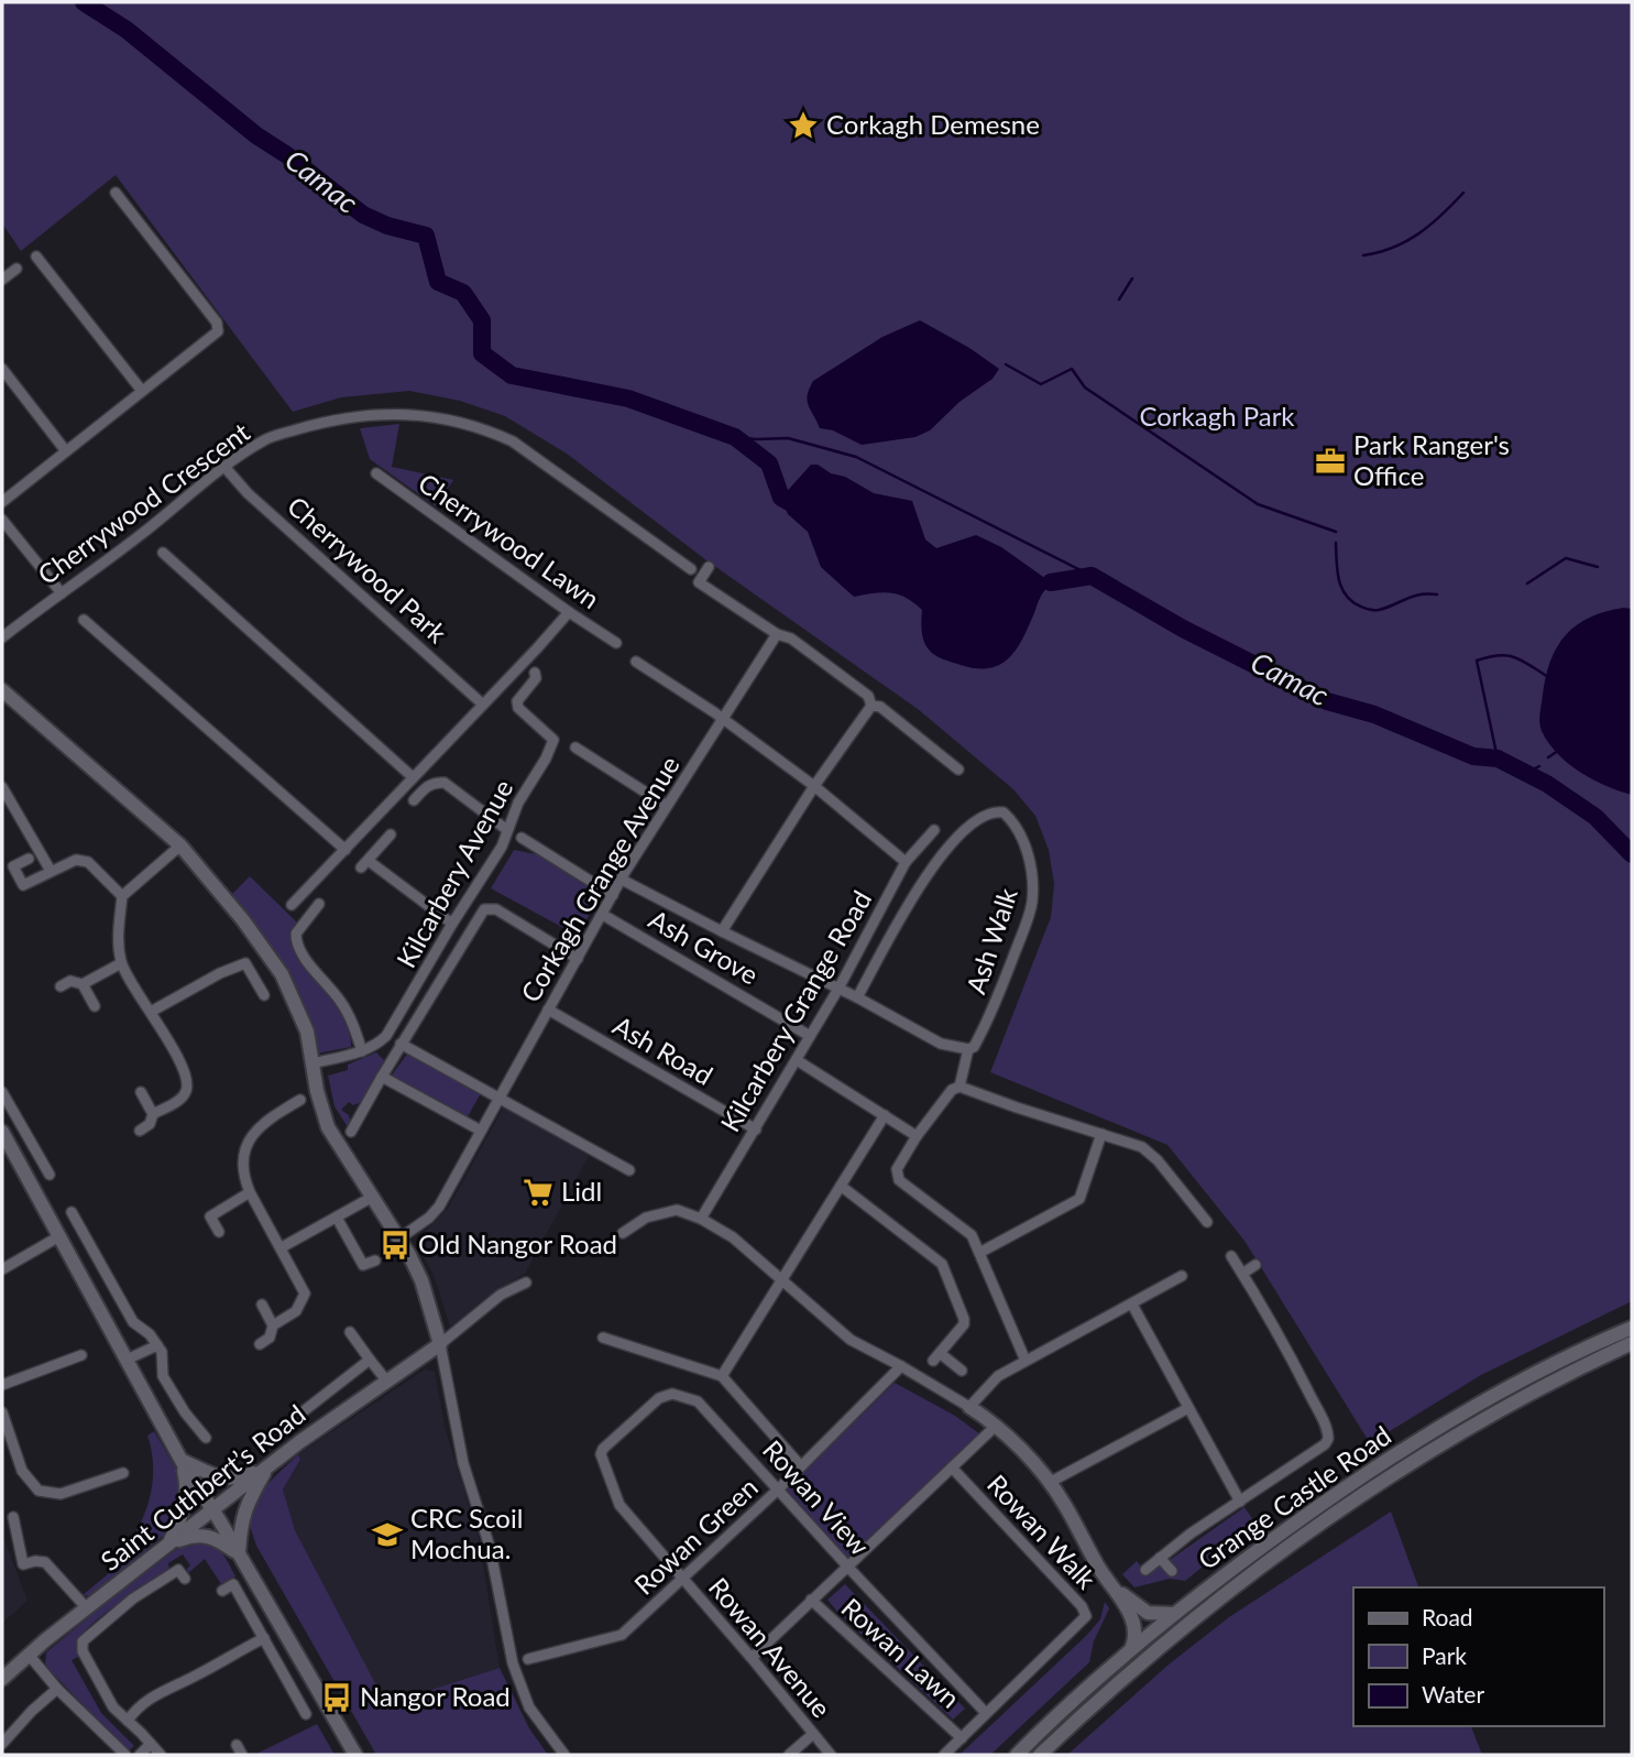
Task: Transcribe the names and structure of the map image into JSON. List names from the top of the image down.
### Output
{
  "streets": {
    "main road": ["Saint Cuthbert’s Road", "Grange Castle Road"],
    "street": [
      "Cherrywood Crescent",
      "Cherrywood Lawn",
      "Cherrywood Park",
      "Kilcarbery Avenue",
      "Corkagh Grange Avenue",
      "Ash Walk",
      "Ash Grove",
      "Kilcarbery Grange Road",
      "Ash Road",
      "Rowan View",
      "Rowan Walk",
      "Rowan Green",
      "Rowan Avenue",
      "Rowan Lawn"
    ]
  },
  "crossings": [
    ["Cherrywood Crescent", "Cherrywood Park"],
    ["Corkagh Grange Avenue", "Ash Grove"],
    ["Corkagh Grange Avenue", "Ash Road"],
    ["Ash Grove", "Kilcarbery Grange Road"],
    ["Kilcarbery Grange Road", "Ash Road"],
    ["Rowan View", "Rowan Walk"],
    ["Rowan View", "Rowan Green"],
    ["Rowan View", "Rowan Avenue"],
    ["Rowan Walk", "Rowan Lawn"],
    ["Rowan Green", "Rowan Avenue"]
  ],
  "water": ["Camac"],
  "parks": ["Corkagh Park"],
  "places": {
    "place": ["Corkagh Demesne"],
    "office": ["Park Ranger's Office"],
    "supermarket": ["Lidl"],
    "bus stop": ["Old Nangor Road", "Nangor Road"],
    "school or university": ["CRC Scoil Mochua."]
  },
  "legend": ["Road", "Park", "Water"]
}
